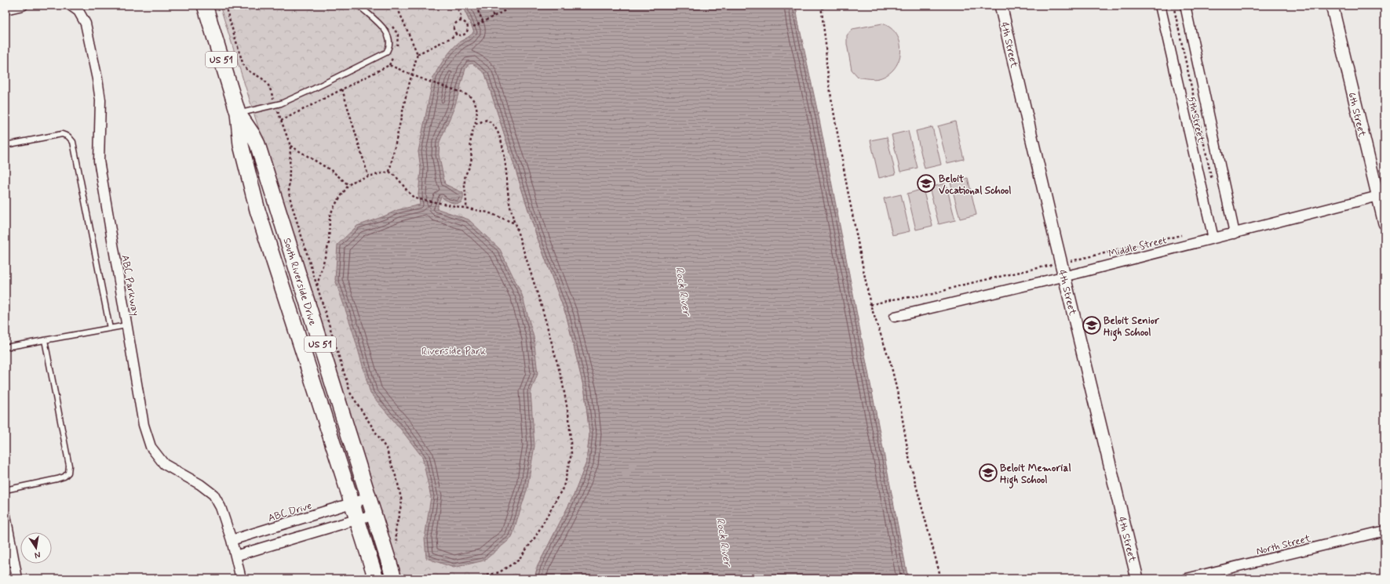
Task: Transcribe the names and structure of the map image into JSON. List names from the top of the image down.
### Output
{
  "streets": {
    "main road": ["US 51", "South Riverside Drive"],
    "street": [
      "4th Street",
      "6th Street",
      "5th Street",
      "Middle Street",
      "ABC Parkway",
      "ABC Drive",
      "North Street"
    ]
  },
  "crossings": [
    ["4th Street", "Middle Street"],
    ["6th Street", "Middle Street"],
    ["5th Street", "Middle Street"],
    ["South Riverside Drive", "ABC Drive"],
    ["ABC Parkway", "ABC Drive"]
  ],
  "water": ["Rock River"],
  "parks": ["Riverside Park"],
  "places": {
    "school or university": ["Beloit Vocational School", "Beloit Senior High School", "Beloit Memorial High School"]
  },
  "north": "bottom"
}
